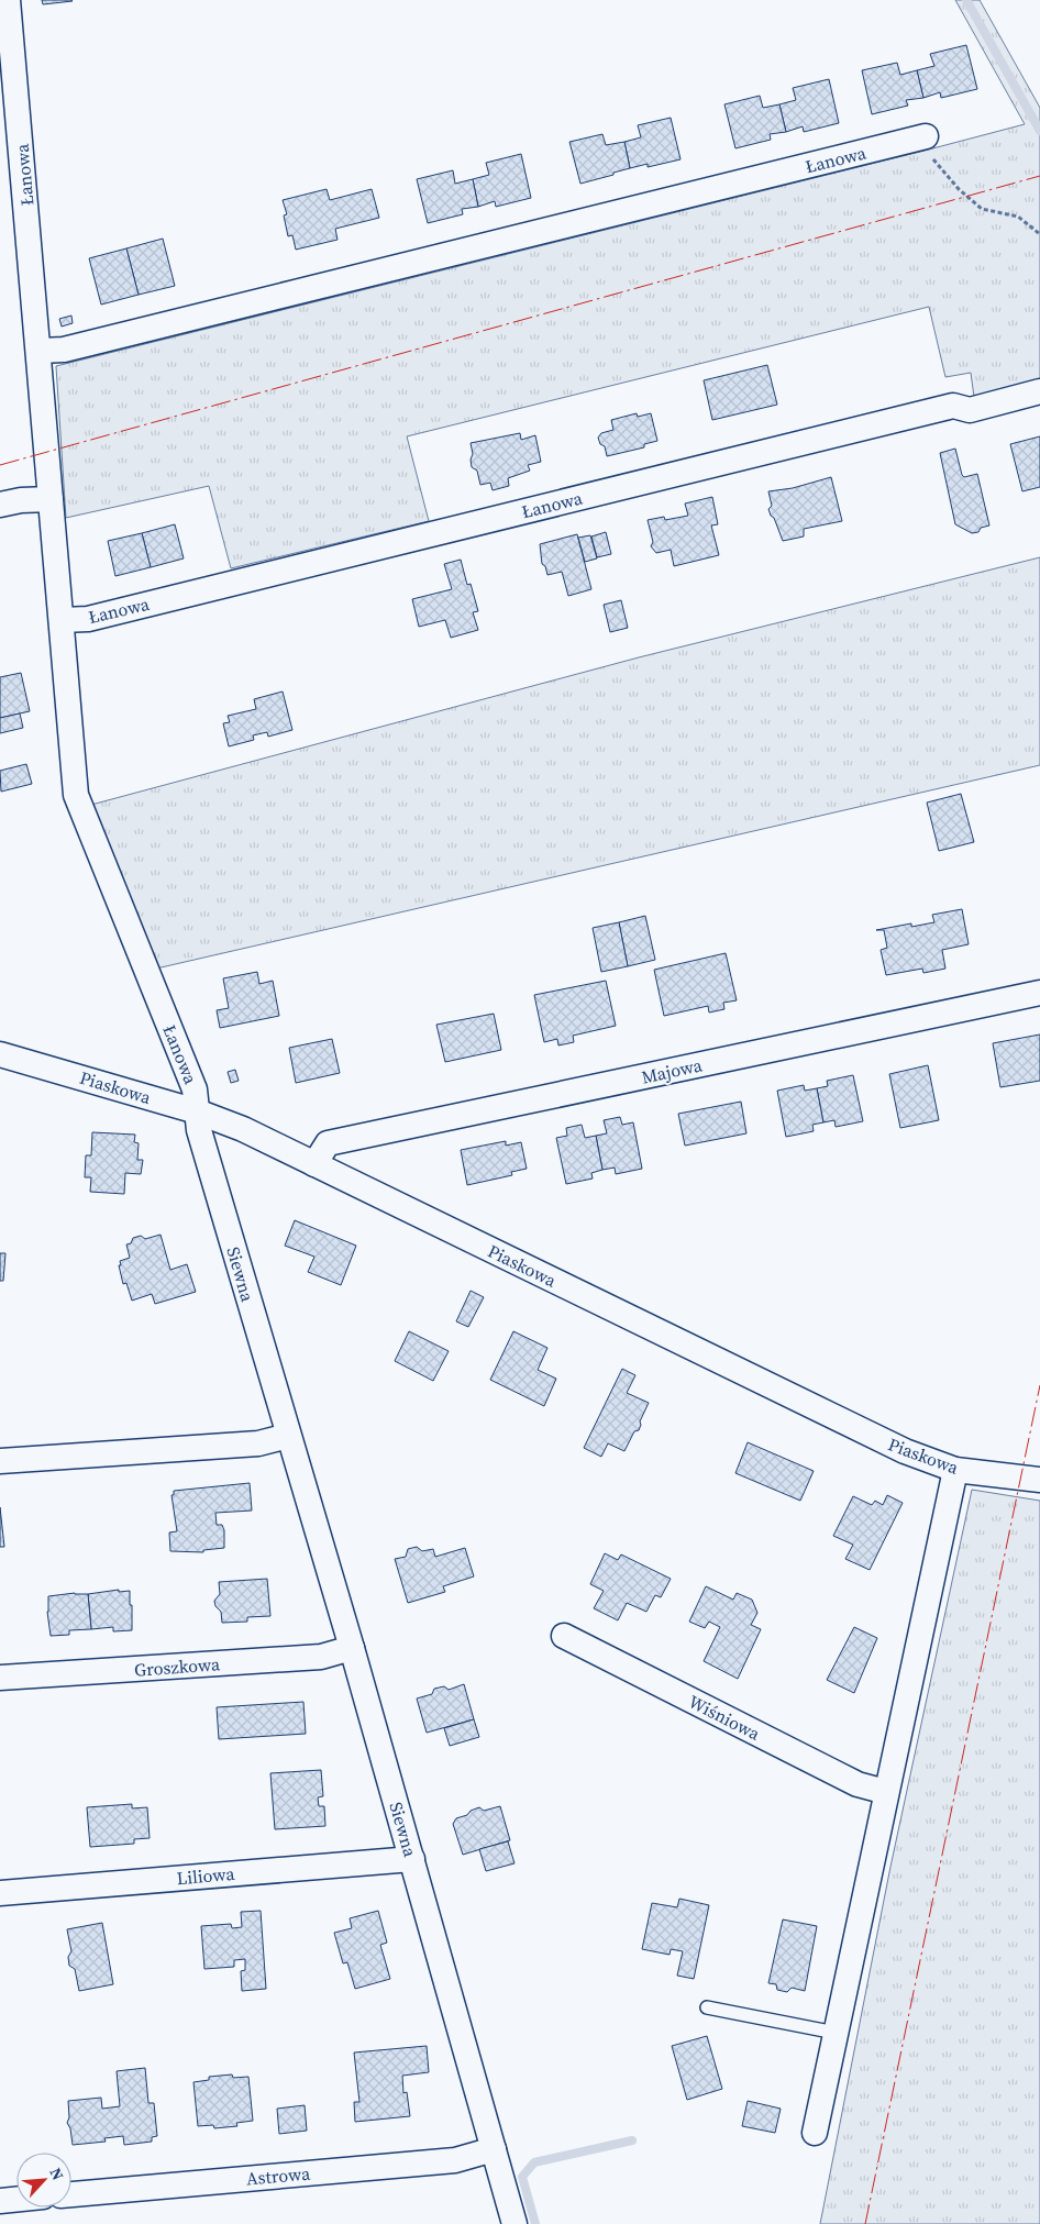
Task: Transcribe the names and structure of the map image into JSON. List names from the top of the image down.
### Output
{
  "streets": {
    "street": [
      "Łanowa",
      "Majowa",
      "Piaskowa",
      "Siewna",
      "Groszkowa",
      "Wiśniowa",
      "Liliowa",
      "Astrowa"
    ]
  },
  "crossings": [
    ["Łanowa", "Piaskowa"],
    ["Łanowa", "Siewna"],
    ["Majowa", "Piaskowa"],
    ["Piaskowa", "Siewna"],
    ["Siewna", "Groszkowa"],
    ["Siewna", "Liliowa"],
    ["Siewna", "Astrowa"]
  ],
  "north": "top right"
}
